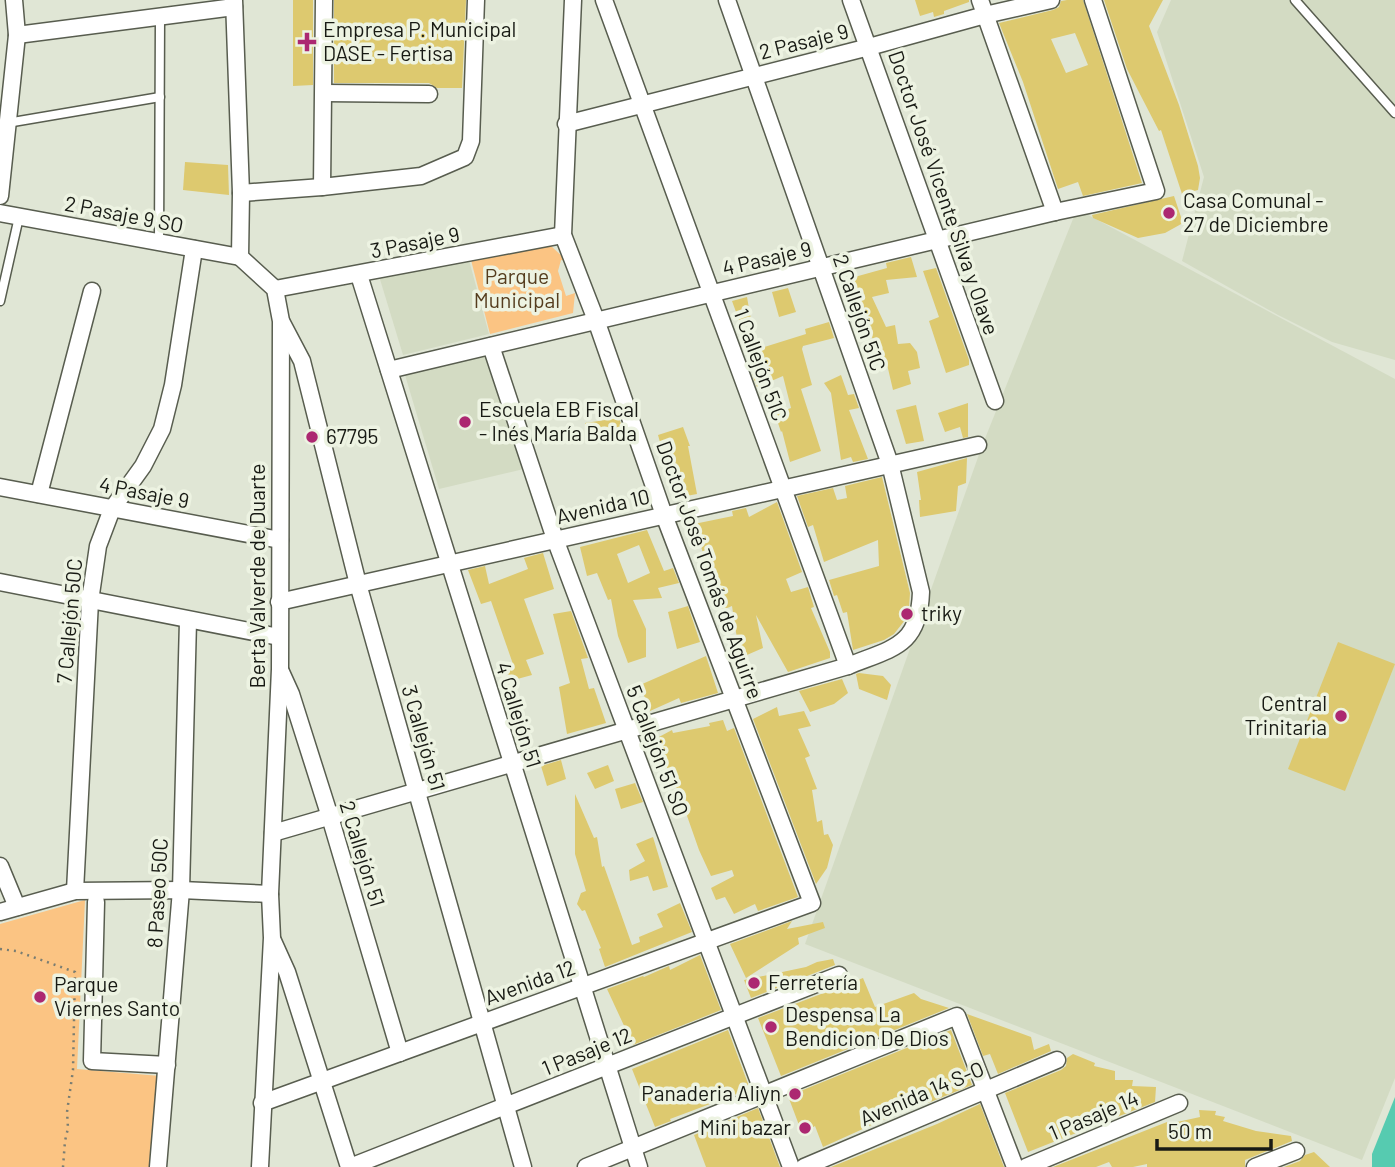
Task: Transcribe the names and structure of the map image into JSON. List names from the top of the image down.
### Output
{
  "streets": {
    "street": [
      "2 Pasaje 9",
      "Doctor José Vicente Silva y Olave",
      "2 Pasaje 9 SO",
      "3 Pasaje 9",
      "4 Pasaje 9",
      "2 Callejón 51C",
      "1 Callejón 51C",
      "Avenida 10",
      "Doctor José Tomás de Aguirre",
      "Berta Valverde de Duarte",
      "7 Callejón 50C",
      "4 Callejón 51",
      "3 Callejón 51",
      "5 Callejón 51 SO",
      "2 Callejón 51",
      "8 Paseo 50C",
      "Avenida 12",
      "1 Pasaje 12",
      "Avenida 14 S-O",
      "1 Pasaje 14"
    ]
  },
  "crossings": [
    ["2 Pasaje 9", "Doctor José Vicente Silva y Olave"],
    ["2 Pasaje 9", "2 Callejón 51C"],
    ["2 Pasaje 9", "1 Callejón 51C"],
    ["2 Pasaje 9", "Doctor José Tomás de Aguirre"],
    ["Doctor José Vicente Silva y Olave", "4 Pasaje 9"],
    ["2 Pasaje 9 SO", "7 Callejón 50C"],
    ["3 Pasaje 9", "Doctor José Tomás de Aguirre"],
    ["3 Pasaje 9", "Berta Valverde de Duarte"],
    ["3 Pasaje 9", "4 Callejón 51"],
    ["4 Pasaje 9", "2 Callejón 51C"],
    ["4 Pasaje 9", "1 Callejón 51C"],
    ["4 Pasaje 9", "Doctor José Tomás de Aguirre"],
    ["4 Pasaje 9", "Berta Valverde de Duarte"],
    ["4 Pasaje 9", "7 Callejón 50C"],
    ["4 Pasaje 9", "4 Callejón 51"],
    ["4 Pasaje 9", "5 Callejón 51 SO"],
    ["2 Callejón 51C", "1 Callejón 51C"],
    ["2 Callejón 51C", "Avenida 10"],
    ["1 Callejón 51C", "Avenida 10"],
    ["Avenida 10", "Doctor José Tomás de Aguirre"],
    ["Avenida 10", "Berta Valverde de Duarte"],
    ["Avenida 10", "4 Callejón 51"],
    ["Avenida 10", "3 Callejón 51"],
    ["Avenida 10", "5 Callejón 51 SO"],
    ["Doctor José Tomás de Aguirre", "Avenida 12"],
    ["Berta Valverde de Duarte", "3 Callejón 51"],
    ["Berta Valverde de Duarte", "2 Callejón 51"],
    ["Berta Valverde de Duarte", "Avenida 12"],
    ["4 Callejón 51", "Avenida 12"],
    ["4 Callejón 51", "1 Pasaje 12"],
    ["3 Callejón 51", "Avenida 12"],
    ["3 Callejón 51", "1 Pasaje 12"],
    ["5 Callejón 51 SO", "Avenida 12"],
    ["5 Callejón 51 SO", "1 Pasaje 12"],
    ["2 Callejón 51", "Avenida 12"]
  ],
  "parks": ["Parque Municipal"],
  "places": {
    "health": ["Empresa P. Municipal DASE - Fertisa"],
    "other": [
      "Casa Comunal - 27 de Diciembre",
      "Escuela EB Fiscal - Inés María Balda",
      "67795",
      "triky",
      "Central Trinitaria",
      "Ferretería",
      "Parque Viernes Santo",
      "Despensa La Bendicion De Dios",
      "Panaderia Aliyn",
      "Mini bazar"
    ]
  },
  "scale_bar": "50 m"
}
